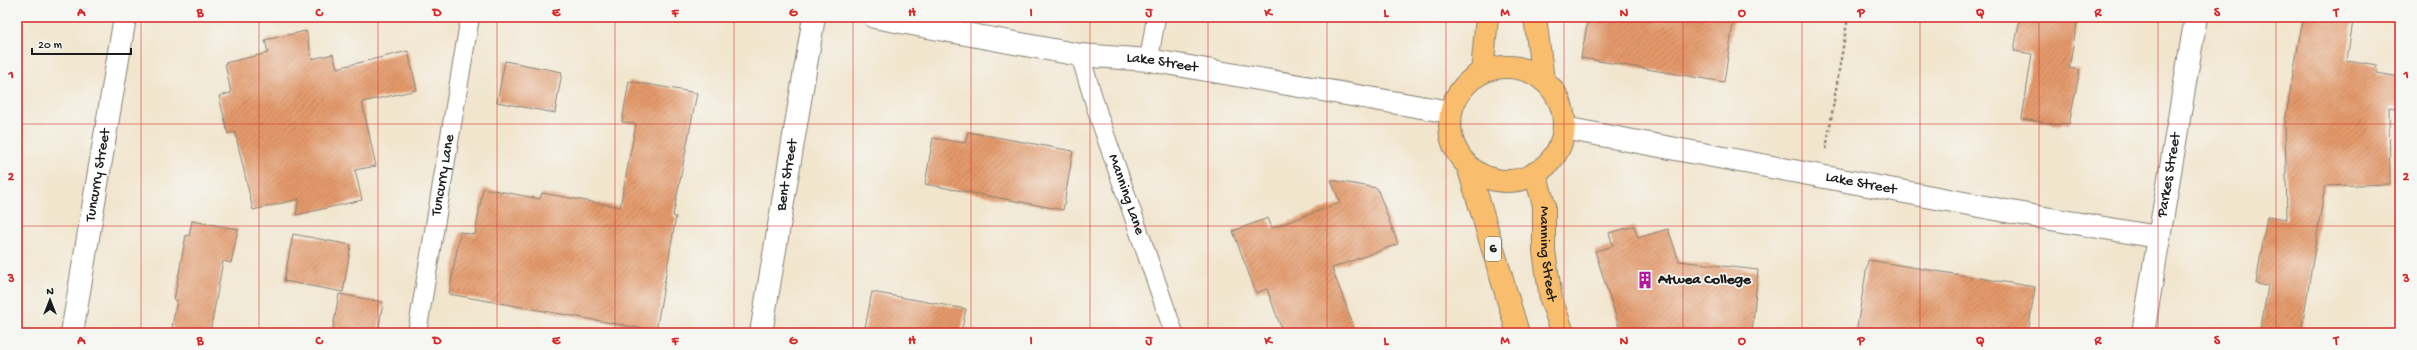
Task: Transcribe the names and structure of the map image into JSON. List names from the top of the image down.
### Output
{
  "streets": {
    "main road": ["6", "Manning Street"],
    "street": [
      "Lake Street",
      "Tuncurry Street",
      "Bent Street",
      "Parkes Street"
    ],
    "lane": ["Tuncurry Lane", "Manning Lane"]
  },
  "crossings": [
    ["Lake Street", "Parkes Street"],
    ["Lake Street", "Manning Lane"],
    ["Lake Street", "6"],
    ["Lake Street", "Manning Street"],
    ["6", "Manning Street"]
  ],
  "places": {
    "building": ["Atwea College"]
  },
  "scale_bar": "20 m",
  "north": "top",
  "grid": {
    "columns": [
      "A",
      "B",
      "C",
      "D",
      "E",
      "F",
      "G",
      "H",
      "I",
      "J",
      "K",
      "L",
      "M",
      "N",
      "O",
      "P",
      "Q",
      "R",
      "S",
      "T"
    ],
    "rows": ["1", "2", "3"]
  }
}
